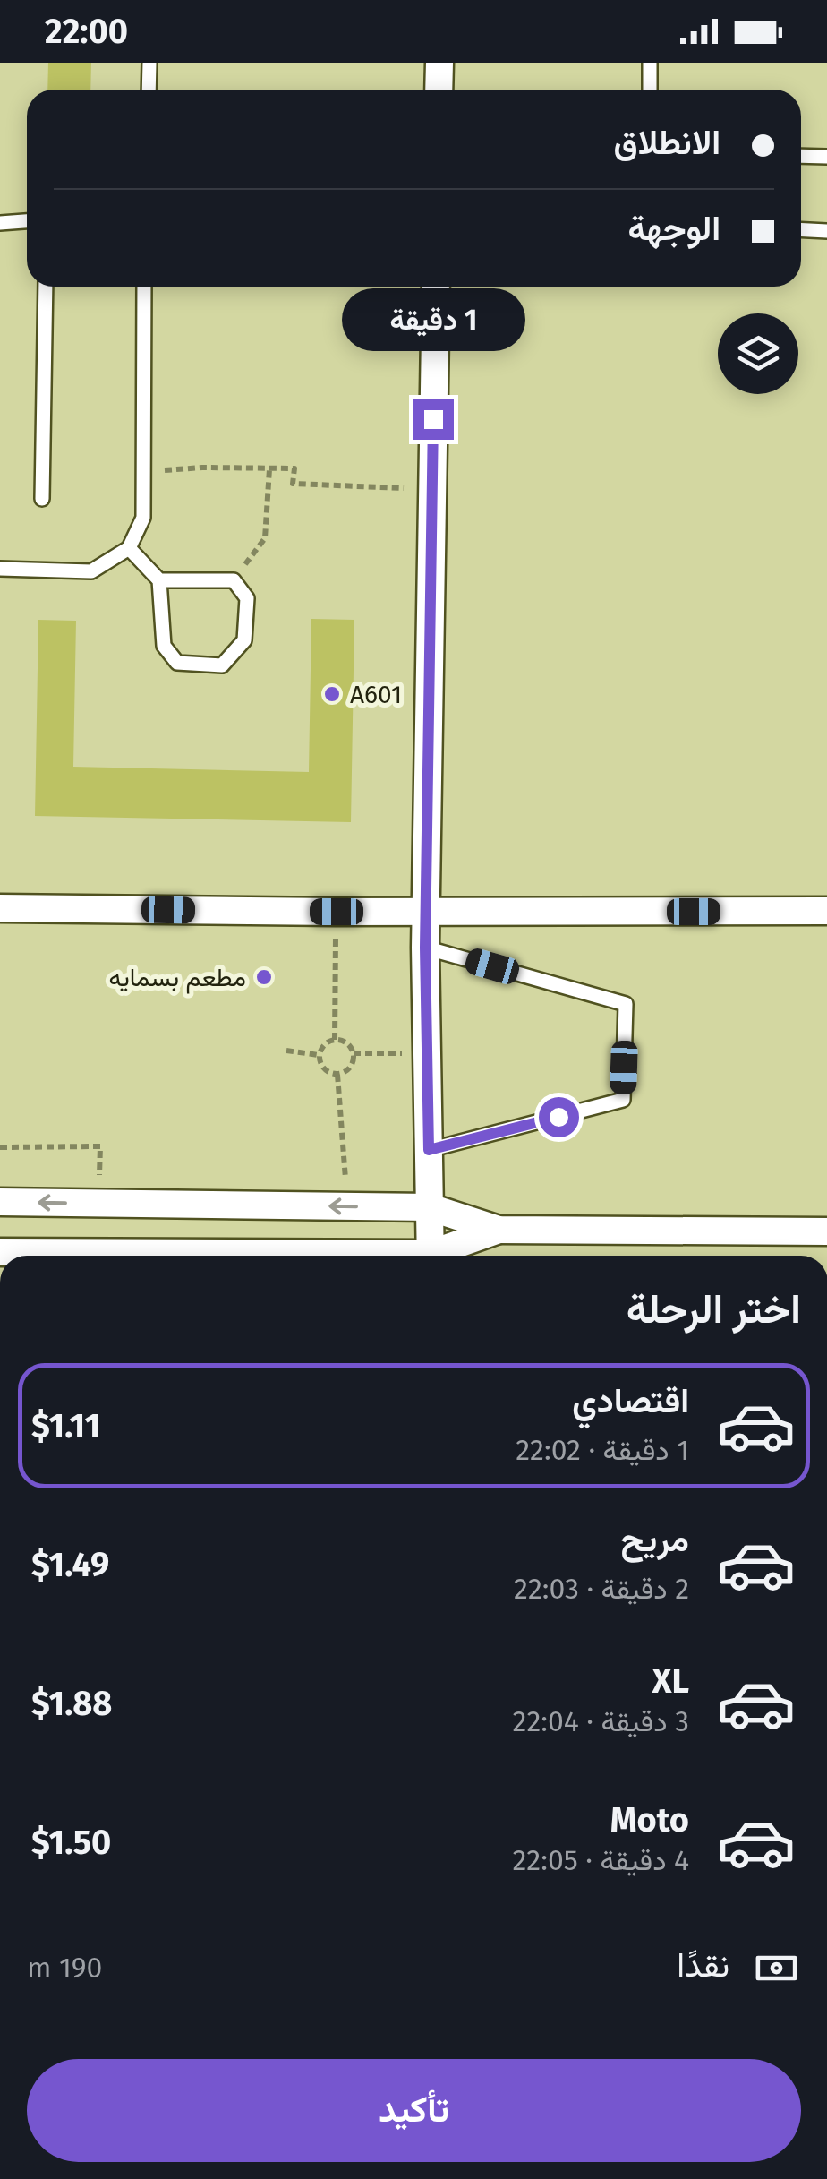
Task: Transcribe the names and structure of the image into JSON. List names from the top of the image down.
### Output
{
  "places": ["A601", "مطعم بسمايه"],
  "page": {
    "status": "22:00",
    "banner": ["الانطلاق", "الوجهة"],
    "bubble": "1 دقيقة",
    "heading": "اختر الرحلة",
    "list": [
      {
        "name": "اقتصادي",
        "note": "1 دقيقة · 22:02",
        "value": "$1.11"
      },
      {
        "name": "مريح",
        "note": "2 دقيقة · 22:03",
        "value": "$1.49"
      },
      {
        "name": "XL",
        "note": "3 دقيقة · 22:04",
        "value": "$1.88"
      },
      {
        "name": "Moto",
        "note": "4 دقيقة · 22:05",
        "value": "$1.50"
      }
    ],
    "pay": ["نقدًا", "190 m"],
    "buttons": "تأكيد"
  }
}
